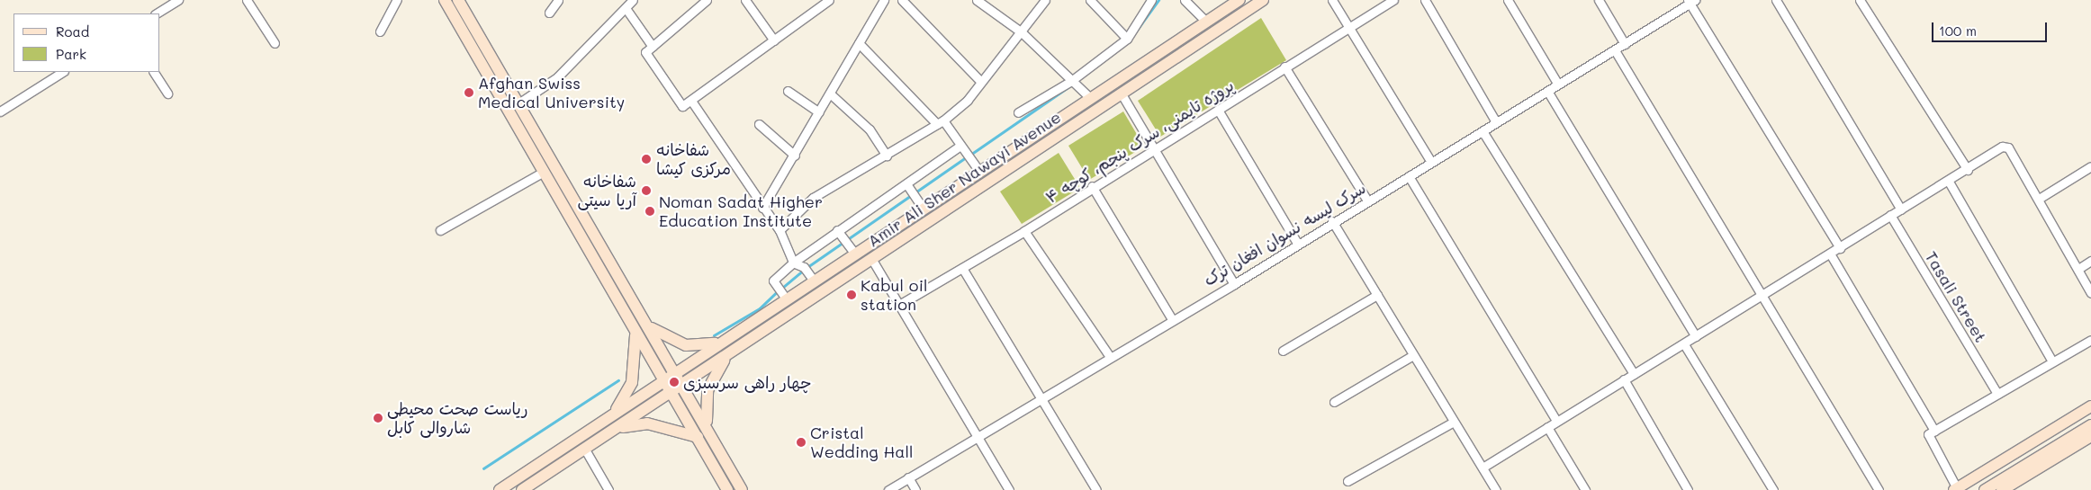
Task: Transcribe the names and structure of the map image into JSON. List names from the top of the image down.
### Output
{
  "streets": {
    "main road": ["Amir Ali Sher Nawayi Avenue"],
    "street": ["پروژه تایمنی، سرک پنجم، کوچه ۴", "سرک لیسه نسوان افغان‌ ترک", "Tasali Street"]
  },
  "places": [
    "Afghan Swiss Medical University",
    "شفاخانه مرکزی کیشا",
    "شفاخانه آریا سیتی",
    "Noman Sadat Higher Education Institute",
    "Kabul oil station",
    "چهار راهی سرسبزی",
    "ریاست صحت محیطی شاروالی کابل",
    "Cristal Wedding Hall"
  ],
  "legend": ["Road", "Park"],
  "scale_bar": "100 m"
}
